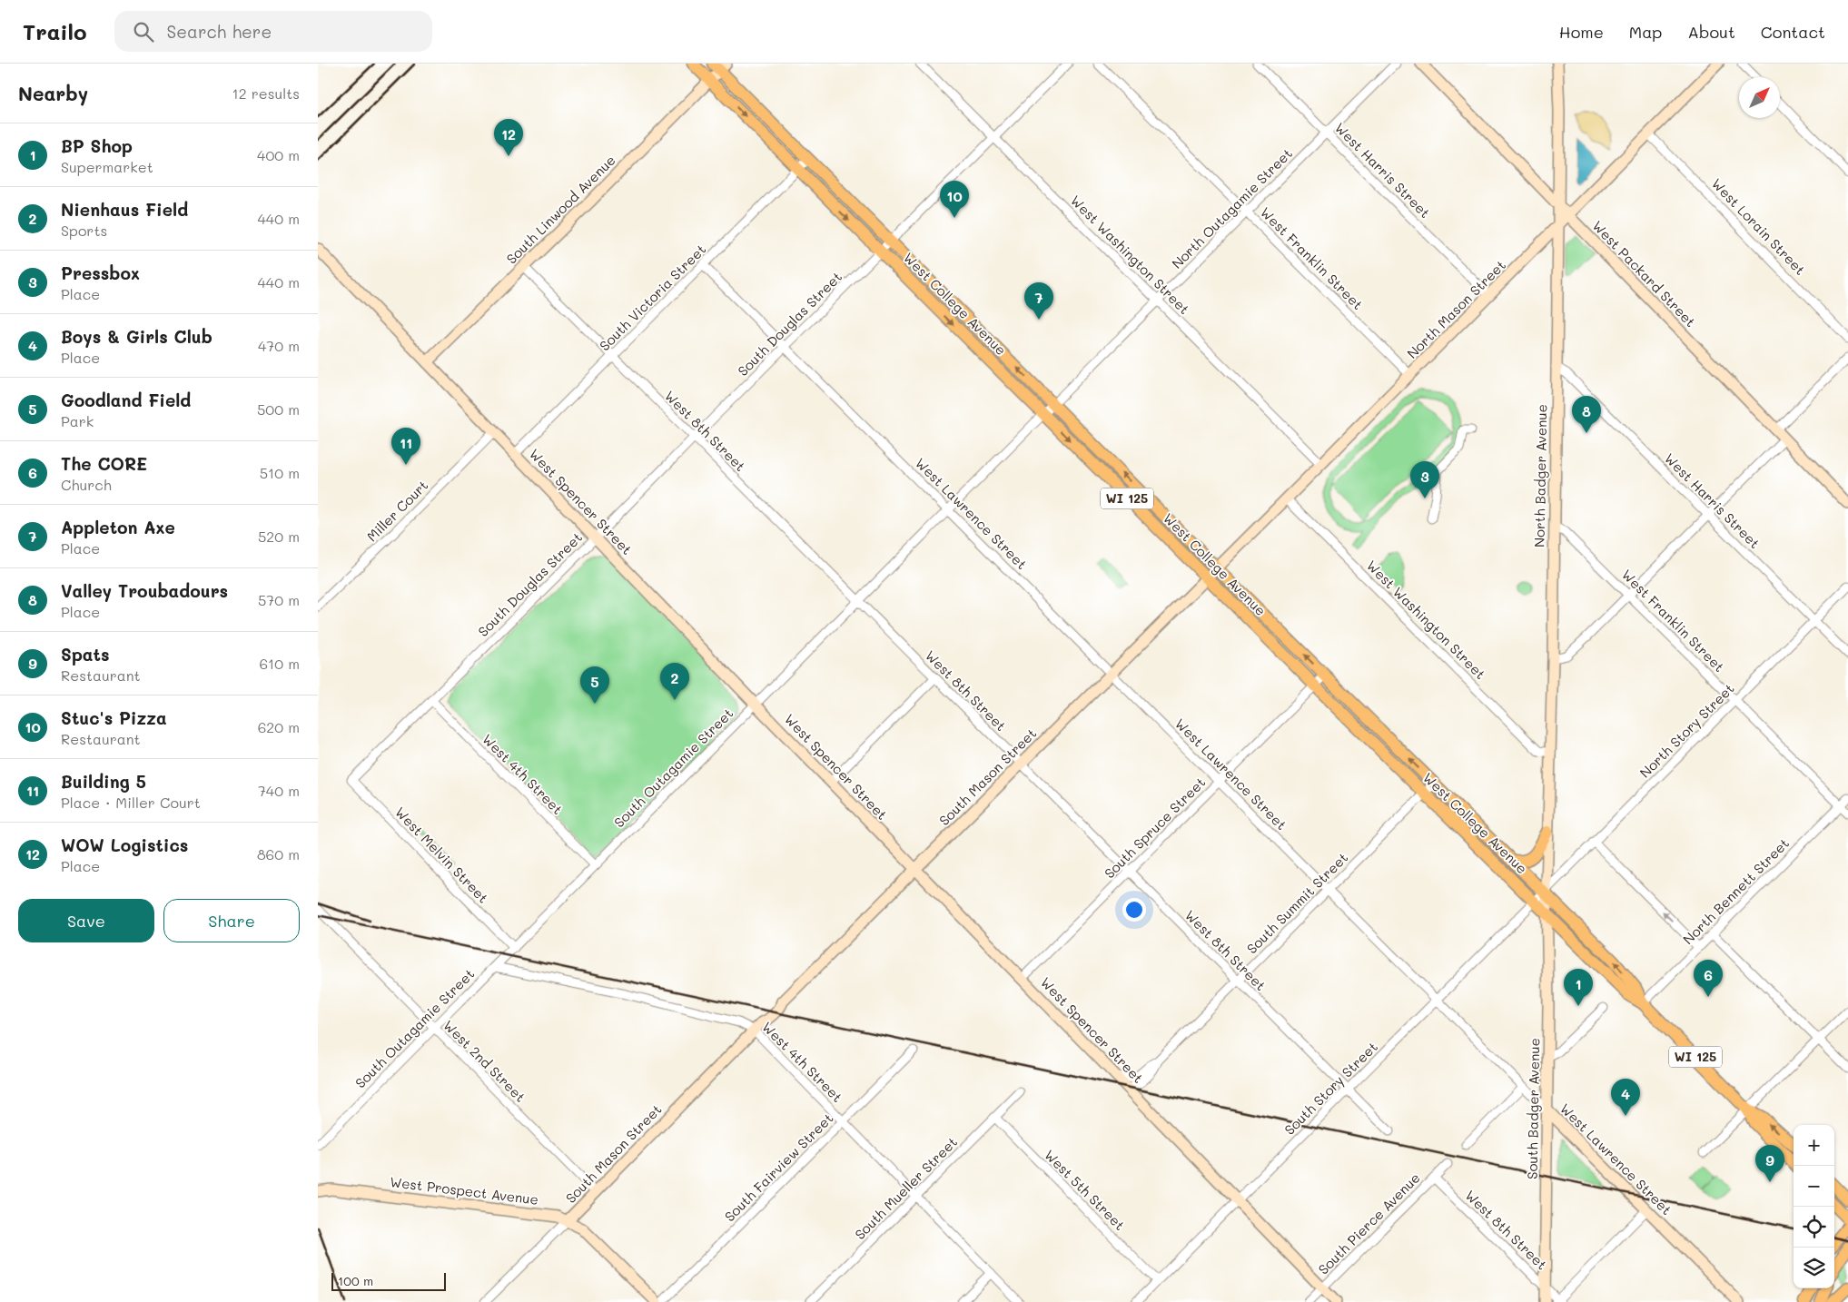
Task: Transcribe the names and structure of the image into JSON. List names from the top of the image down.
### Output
{
  "streets": {
    "main road": [
      "South Linwood Avenue",
      "West Packard Street",
      "West College Avenue",
      "North Mason Street",
      "North Badger Avenue",
      "WI 125",
      "West Spencer Street",
      "West Lawrence Street",
      "South Mason Street",
      "South Badger Avenue",
      "West Prospect Avenue"
    ],
    "street": [
      "West Harris Street",
      "North Outagamie Street",
      "West Lorain Street",
      "West Washington Street",
      "West Franklin Street",
      "South Victoria Street",
      "South Douglas Street",
      "West 8th Street",
      "Miller Court",
      "North Story Street",
      "South Outagamie Street",
      "West 4th Street",
      "South Spruce Street",
      "West Melvin Street",
      "North Bennett Street",
      "South Summit Street",
      "West 2nd Street",
      "South Story Street",
      "South Fairview Street",
      "South Mueller Street",
      "West 5th Street",
      "South Pierce Avenue"
    ]
  },
  "crossings": [
    ["West Harris Street", "North Outagamie Street"],
    ["West Harris Street", "North Mason Street"],
    ["West Harris Street", "North Badger Avenue"],
    ["West Harris Street", "North Story Street"],
    ["North Outagamie Street", "West Washington Street"],
    ["North Outagamie Street", "West Franklin Street"],
    ["North Outagamie Street", "West College Avenue"],
    ["North Outagamie Street", "South Outagamie Street"],
    ["South Linwood Avenue", "West College Avenue"],
    ["South Linwood Avenue", "West 8th Street"],
    ["South Linwood Avenue", "West Spencer Street"],
    ["West Lorain Street", "North Mason Street"],
    ["West Washington Street", "North Mason Street"],
    ["West Washington Street", "South Douglas Street"],
    ["West Washington Street", "North Badger Avenue"],
    ["West Franklin Street", "North Mason Street"],
    ["West Franklin Street", "North Badger Avenue"],
    ["West Franklin Street", "North Story Street"],
    ["West Franklin Street", "North Bennett Street"],
    ["West Packard Street", "North Mason Street"],
    ["West Packard Street", "North Badger Avenue"],
    ["South Victoria Street", "West College Avenue"],
    ["South Victoria Street", "West 8th Street"],
    ["South Victoria Street", "West Spencer Street"],
    ["South Victoria Street", "West Lawrence Street"],
    ["West College Avenue", "North Mason Street"],
    ["West College Avenue", "South Douglas Street"],
    ["West College Avenue", "North Badger Avenue"],
    ["West College Avenue", "North Story Street"],
    ["West College Avenue", "South Outagamie Street"],
    ["West College Avenue", "South Mason Street"],
    ["West College Avenue", "South Spruce Street"],
    ["West College Avenue", "North Bennett Street"],
    ["West College Avenue", "South Summit Street"],
    ["West College Avenue", "South Story Street"],
    ["West College Avenue", "South Badger Avenue"],
    ["North Mason Street", "North Badger Avenue"],
    ["North Mason Street", "South Mason Street"],
    ["South Douglas Street", "West 8th Street"],
    ["South Douglas Street", "West Spencer Street"],
    ["South Douglas Street", "West Lawrence Street"],
    ["South Douglas Street", "West 4th Street"],
    ["South Douglas Street", "West Melvin Street"],
    ["West 8th Street", "South Outagamie Street"],
    ["West 8th Street", "South Mason Street"],
    ["West 8th Street", "South Spruce Street"],
    ["West 8th Street", "South Summit Street"],
    ["West 8th Street", "South Story Street"],
    ["West 8th Street", "South Badger Avenue"],
    ["West 8th Street", "South Pierce Avenue"],
    ["North Badger Avenue", "North Story Street"],
    ["North Badger Avenue", "South Story Street"],
    ["North Badger Avenue", "South Badger Avenue"],
    ["West Spencer Street", "Miller Court"],
    ["West Spencer Street", "South Outagamie Street"],
    ["West Spencer Street", "South Mason Street"],
    ["West Spencer Street", "South Spruce Street"],
    ["West Spencer Street", "South Summit Street"],
    ["West Spencer Street", "South Story Street"],
    ["West Spencer Street", "South Pierce Avenue"],
    ["West Lawrence Street", "South Outagamie Street"],
    ["West Lawrence Street", "South Mason Street"],
    ["West Lawrence Street", "South Spruce Street"],
    ["West Lawrence Street", "South Summit Street"],
    ["West Lawrence Street", "South Story Street"],
    ["West Lawrence Street", "South Badger Avenue"],
    ["North Story Street", "South Story Street"],
    ["North Story Street", "South Badger Avenue"],
    ["South Outagamie Street", "West 4th Street"],
    ["South Outagamie Street", "West Melvin Street"],
    ["South Outagamie Street", "West 2nd Street"],
    ["West 4th Street", "South Mason Street"],
    ["West 4th Street", "South Fairview Street"],
    ["West 4th Street", "South Mueller Street"],
    ["South Mason Street", "West 2nd Street"],
    ["South Mason Street", "West Prospect Avenue"],
    ["South Story Street", "South Badger Avenue"],
    ["South Story Street", "West 5th Street"],
    ["South Mueller Street", "West 5th Street"]
  ],
  "scale_bar": "100 m",
  "north": "top right",
  "page": {
    "header": "Trailo",
    "search": "Search here",
    "nav": [
      "Home",
      "Map",
      "About",
      "Contact"
    ],
    "heading": ["Nearby", "12 results"],
    "pins": [
      "12",
      "10",
      "7",
      "8",
      "11",
      "3",
      "2",
      "5",
      "6",
      "1",
      "4",
      "9"
    ],
    "list": [
      {
        "mark": "1",
        "name": "BP Shop",
        "note": "Supermarket",
        "value": "400 m"
      },
      {
        "mark": "2",
        "name": "Nienhaus Field",
        "note": "Sports",
        "value": "440 m"
      },
      {
        "mark": "3",
        "name": "Pressbox",
        "note": "Place",
        "value": "440 m"
      },
      {
        "mark": "4",
        "name": "Boys & Girls Club",
        "note": "Place",
        "value": "470 m"
      },
      {
        "mark": "5",
        "name": "Goodland Field",
        "note": "Park",
        "value": "500 m"
      },
      {
        "mark": "6",
        "name": "The CORE",
        "note": "Church",
        "value": "510 m"
      },
      {
        "mark": "7",
        "name": "Appleton Axe",
        "note": "Place",
        "value": "520 m"
      },
      {
        "mark": "8",
        "name": "Valley Troubadours",
        "note": "Place",
        "value": "570 m"
      },
      {
        "mark": "9",
        "name": "Spats",
        "note": "Restaurant",
        "value": "610 m"
      },
      {
        "mark": "10",
        "name": "Stuc's Pizza",
        "note": "Restaurant",
        "value": "620 m"
      },
      {
        "mark": "11",
        "name": "Building 5",
        "note": "Place · Miller Court",
        "value": "740 m"
      },
      {
        "mark": "12",
        "name": "WOW Logistics",
        "note": "Place",
        "value": "860 m"
      }
    ],
    "buttons": ["Save", "Share"],
    "map_buttons": ["+", "−"],
    "scale": "100 m"
  }
}
